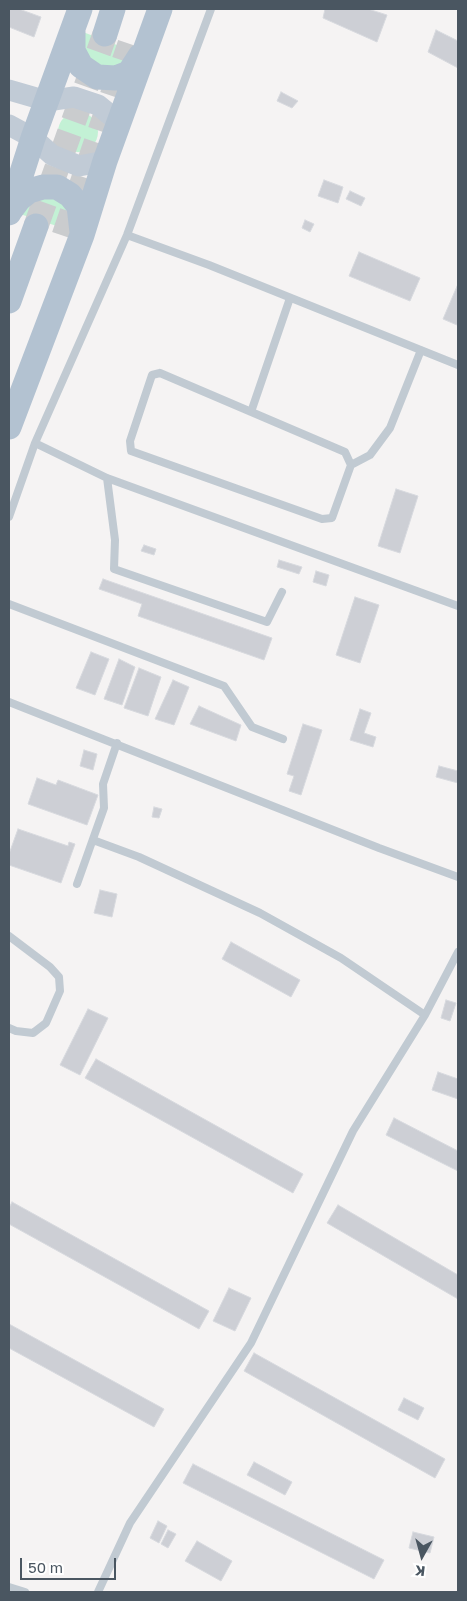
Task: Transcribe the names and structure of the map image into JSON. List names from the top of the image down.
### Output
{
  "scale_bar": "50 m",
  "north": "bottom"
}
